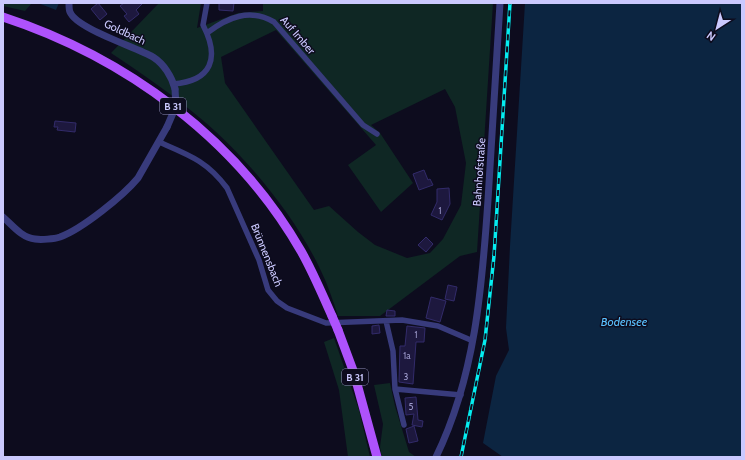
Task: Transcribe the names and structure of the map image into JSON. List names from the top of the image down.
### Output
{
  "streets": {
    "main road": ["B 31"],
    "street": [
      "Goldbach",
      "Auf Imber",
      "Bahnhofstraße",
      "Brünnensbach"
    ]
  },
  "crossings": [
    ["Bahnhofstraße", "Brünnensbach"]
  ],
  "water": ["Bodensee"],
  "house_numbers": [
    "1",
    "1",
    "1a",
    "3",
    "5"
  ],
  "north": "bottom left"
}
